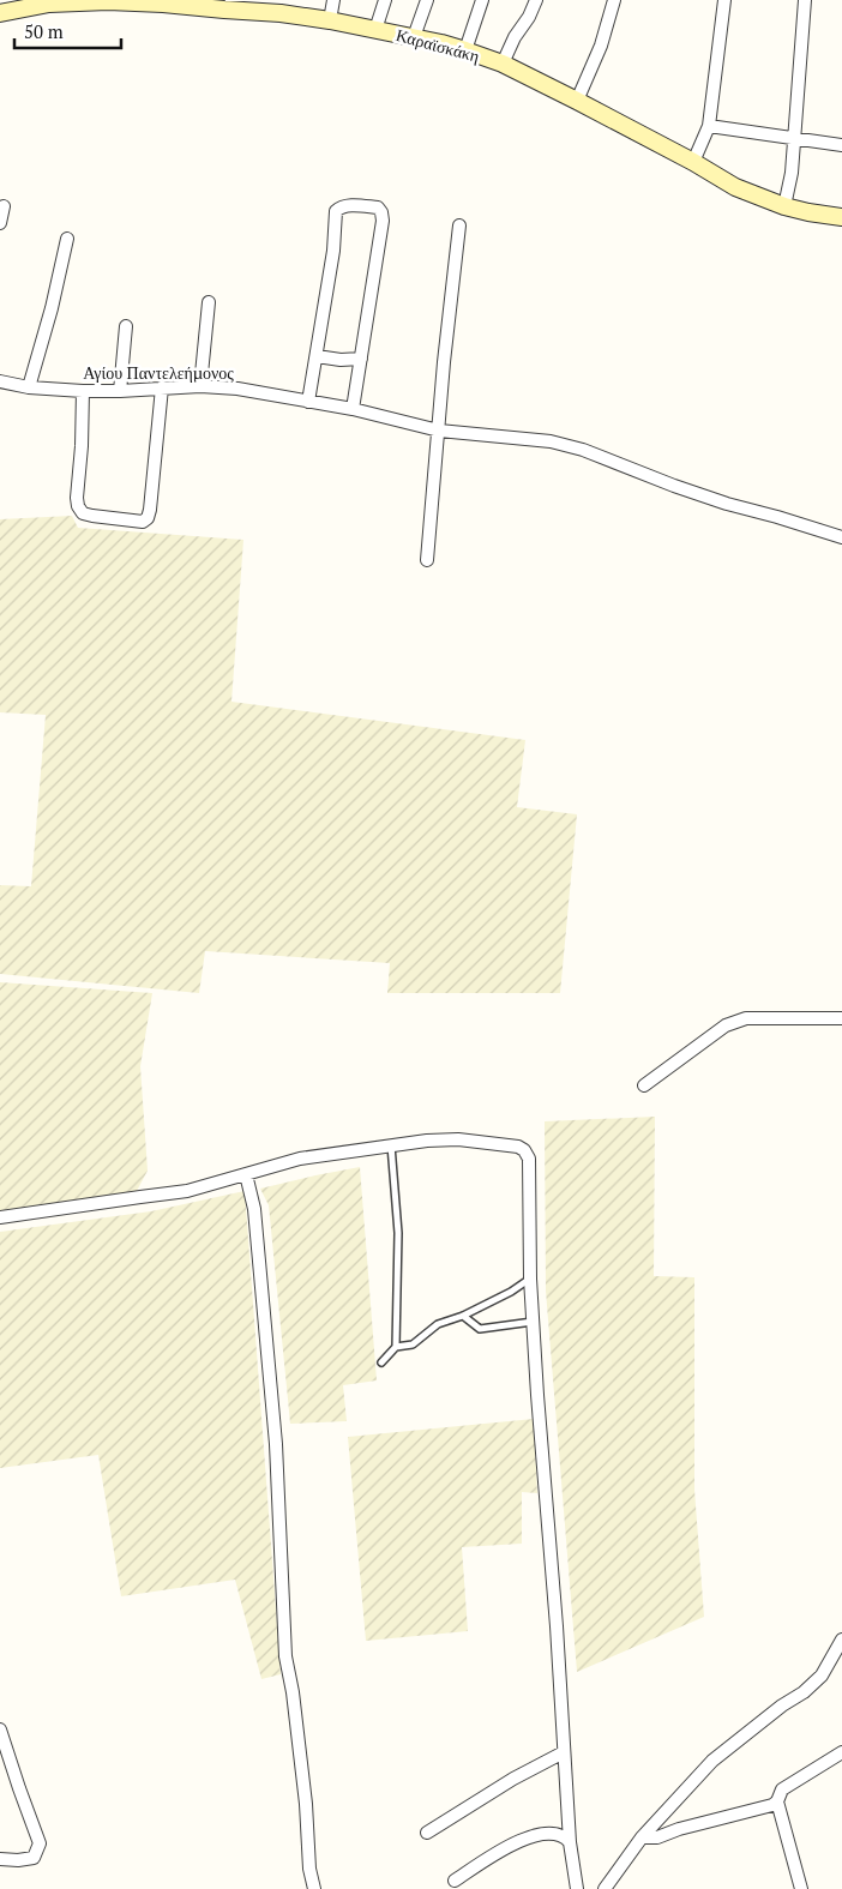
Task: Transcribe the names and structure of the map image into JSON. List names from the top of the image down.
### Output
{
  "streets": {
    "street": ["Καραϊσκάκη", "Αγίου Παντελεήμονος"]
  },
  "scale_bar": "50 m"
}
